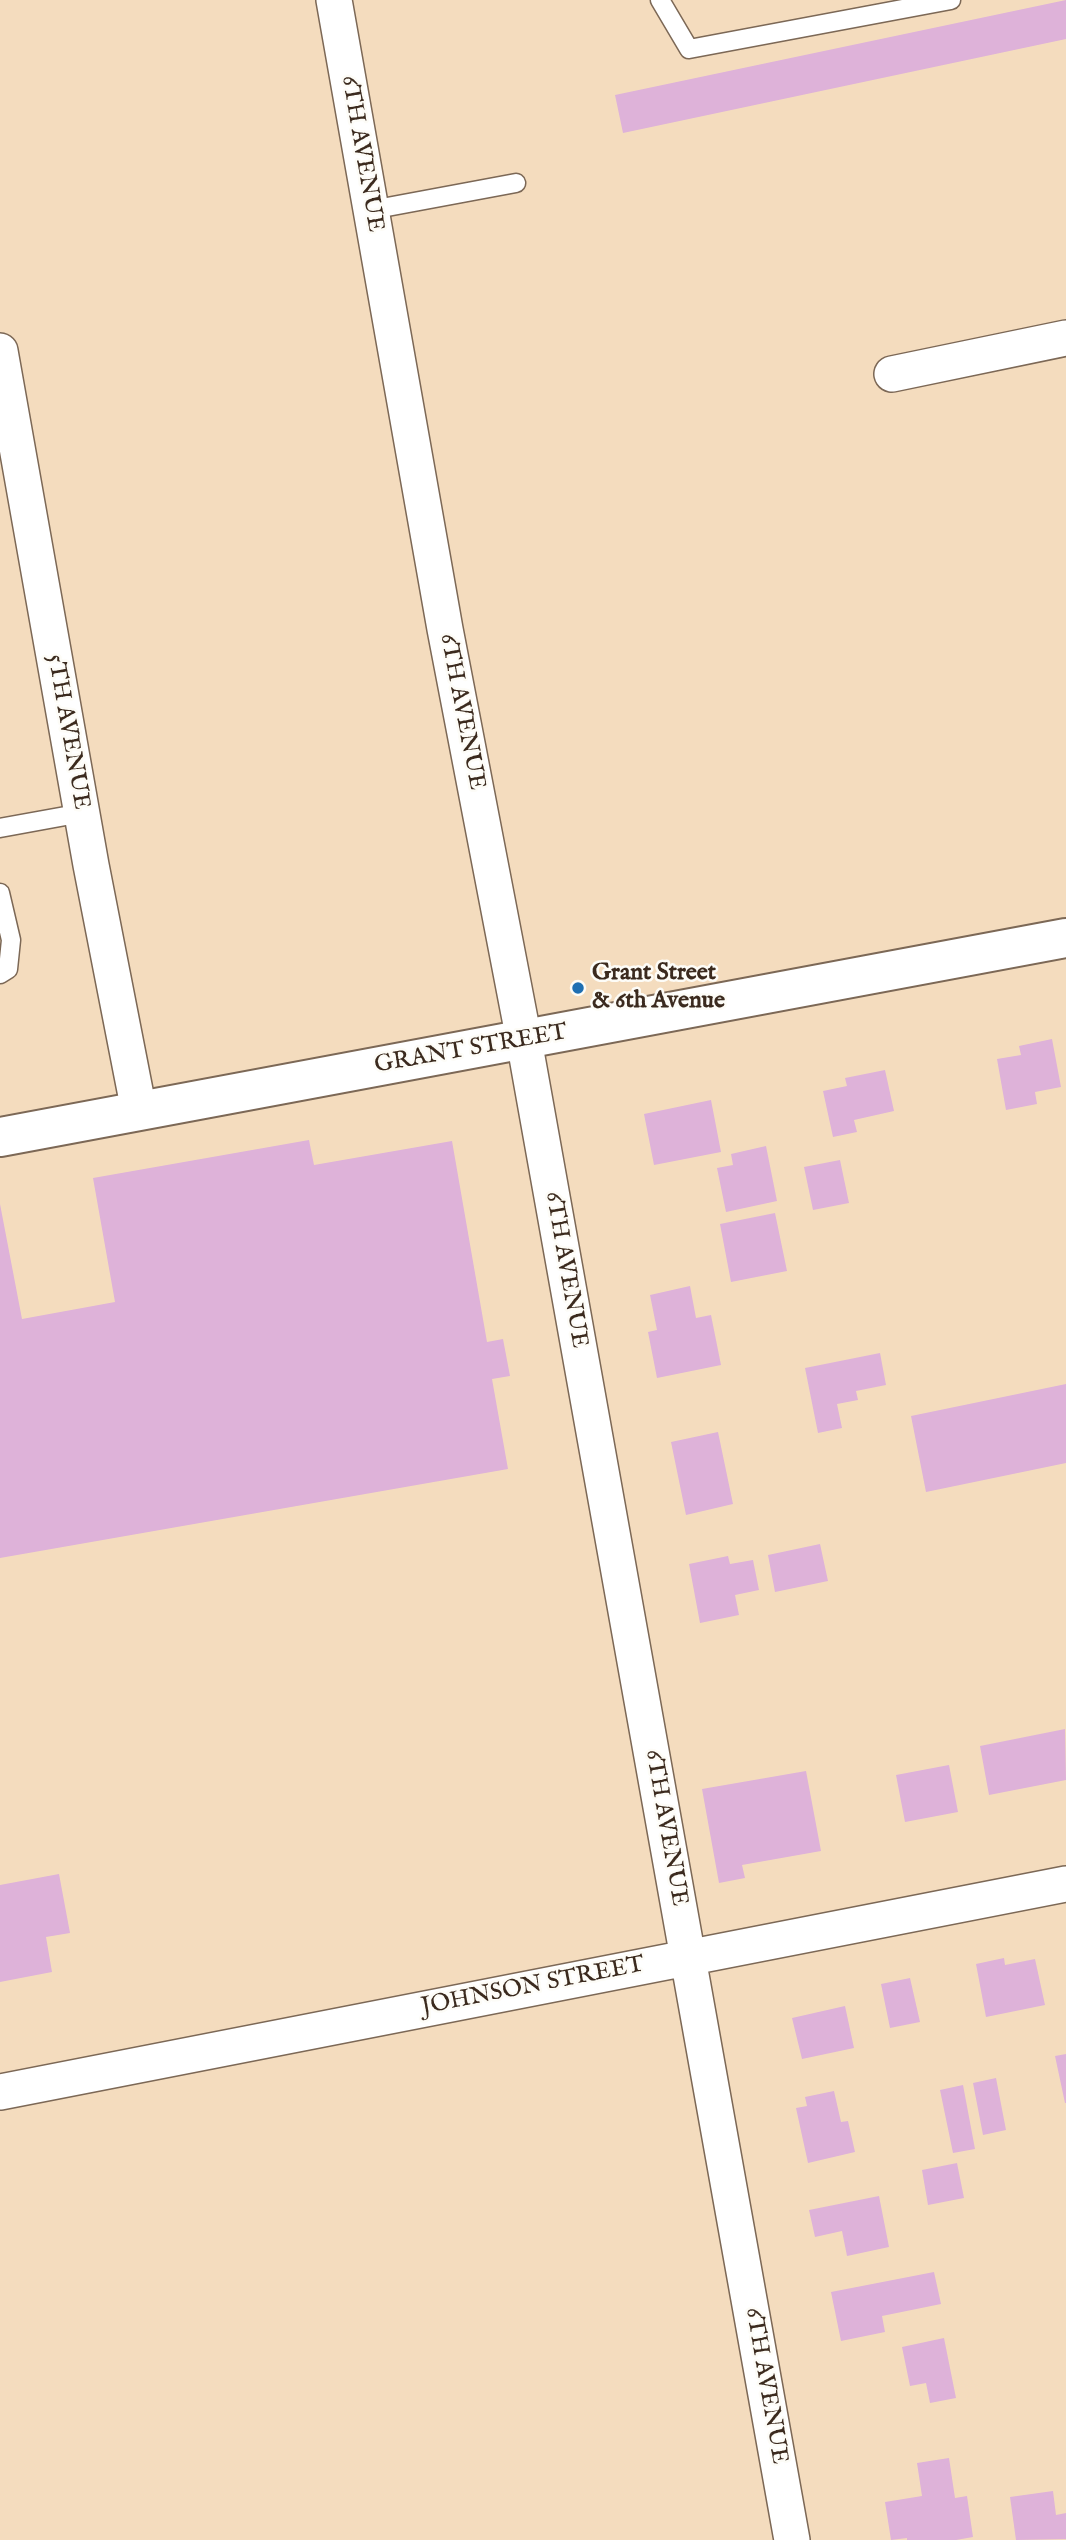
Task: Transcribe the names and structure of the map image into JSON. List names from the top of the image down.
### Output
{
  "streets": {
    "street": [
      "6TH AVENUE",
      "5TH AVENUE",
      "GRANT STREET",
      "JOHNSON STREET"
    ]
  },
  "crossings": [
    ["6TH AVENUE", "GRANT STREET"],
    ["6TH AVENUE", "JOHNSON STREET"],
    ["5TH AVENUE", "GRANT STREET"]
  ],
  "places": ["Grant Street & 6th Avenue"]
}
